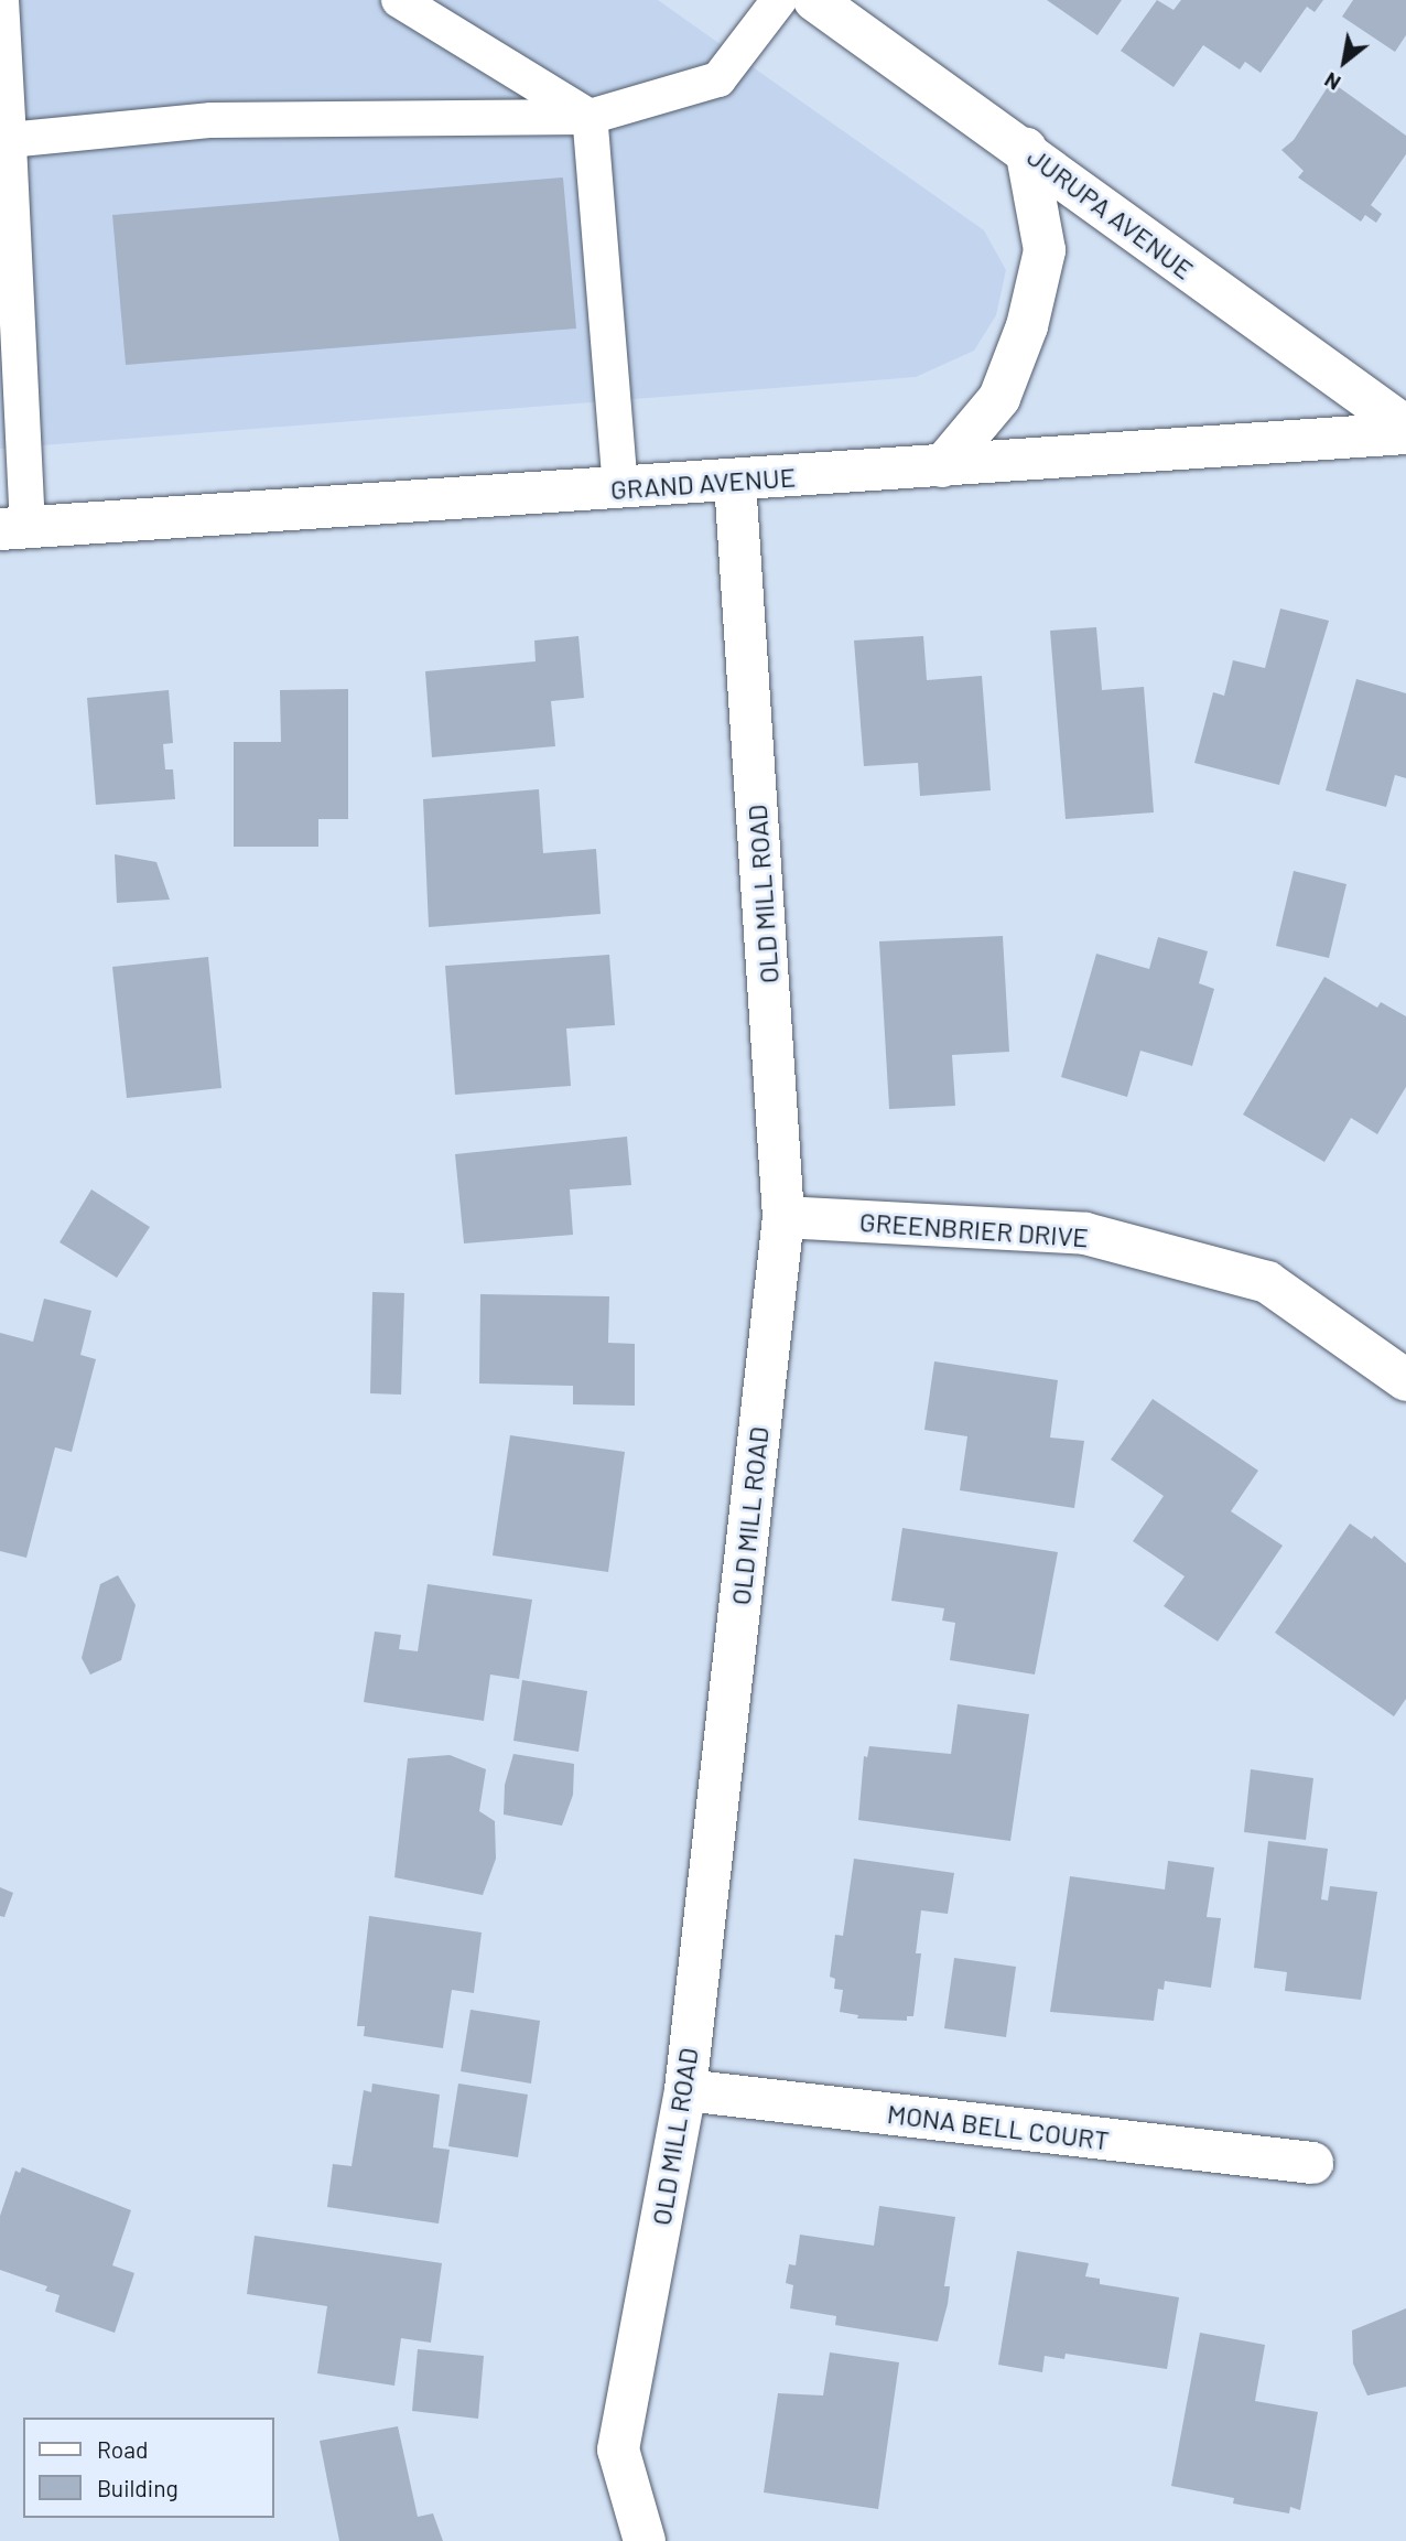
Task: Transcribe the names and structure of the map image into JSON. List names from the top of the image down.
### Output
{
  "streets": {
    "street": [
      "JURUPA AVENUE",
      "GRAND AVENUE",
      "OLD MILL ROAD",
      "GREENBRIER DRIVE",
      "MONA BELL COURT"
    ]
  },
  "crossings": [
    ["GRAND AVENUE", "OLD MILL ROAD"],
    ["OLD MILL ROAD", "GREENBRIER DRIVE"],
    ["OLD MILL ROAD", "MONA BELL COURT"]
  ],
  "legend": ["Road", "Building"],
  "north": "bottom left"
}
